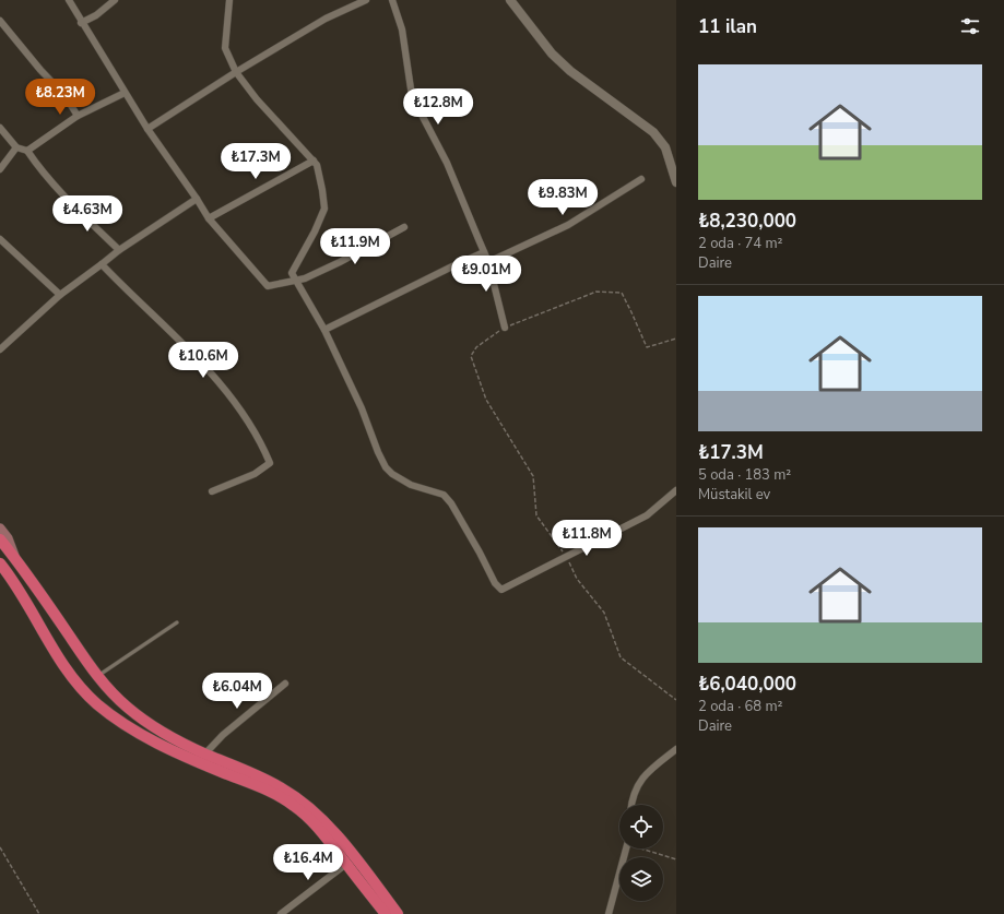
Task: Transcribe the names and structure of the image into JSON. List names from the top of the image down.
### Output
{
  "page": {
    "heading": "11 ilan",
    "list": [
      {
        "name": "₺8,230,000",
        "note": "2 oda · 74 m² · Daire"
      },
      {
        "name": "₺17.3M",
        "note": "5 oda · 183 m² · Müstakil ev"
      },
      {
        "name": "₺6,040,000",
        "note": "2 oda · 68 m² · Daire"
      }
    ],
    "price": [
      "₺8.23M",
      "₺12.8M",
      "₺17.3M",
      "₺9.83M",
      "₺4.63M",
      "₺11.9M",
      "₺9.01M",
      "₺10.6M",
      "₺11.8M",
      "₺6.04M",
      "₺16.4M"
    ]
  }
}
